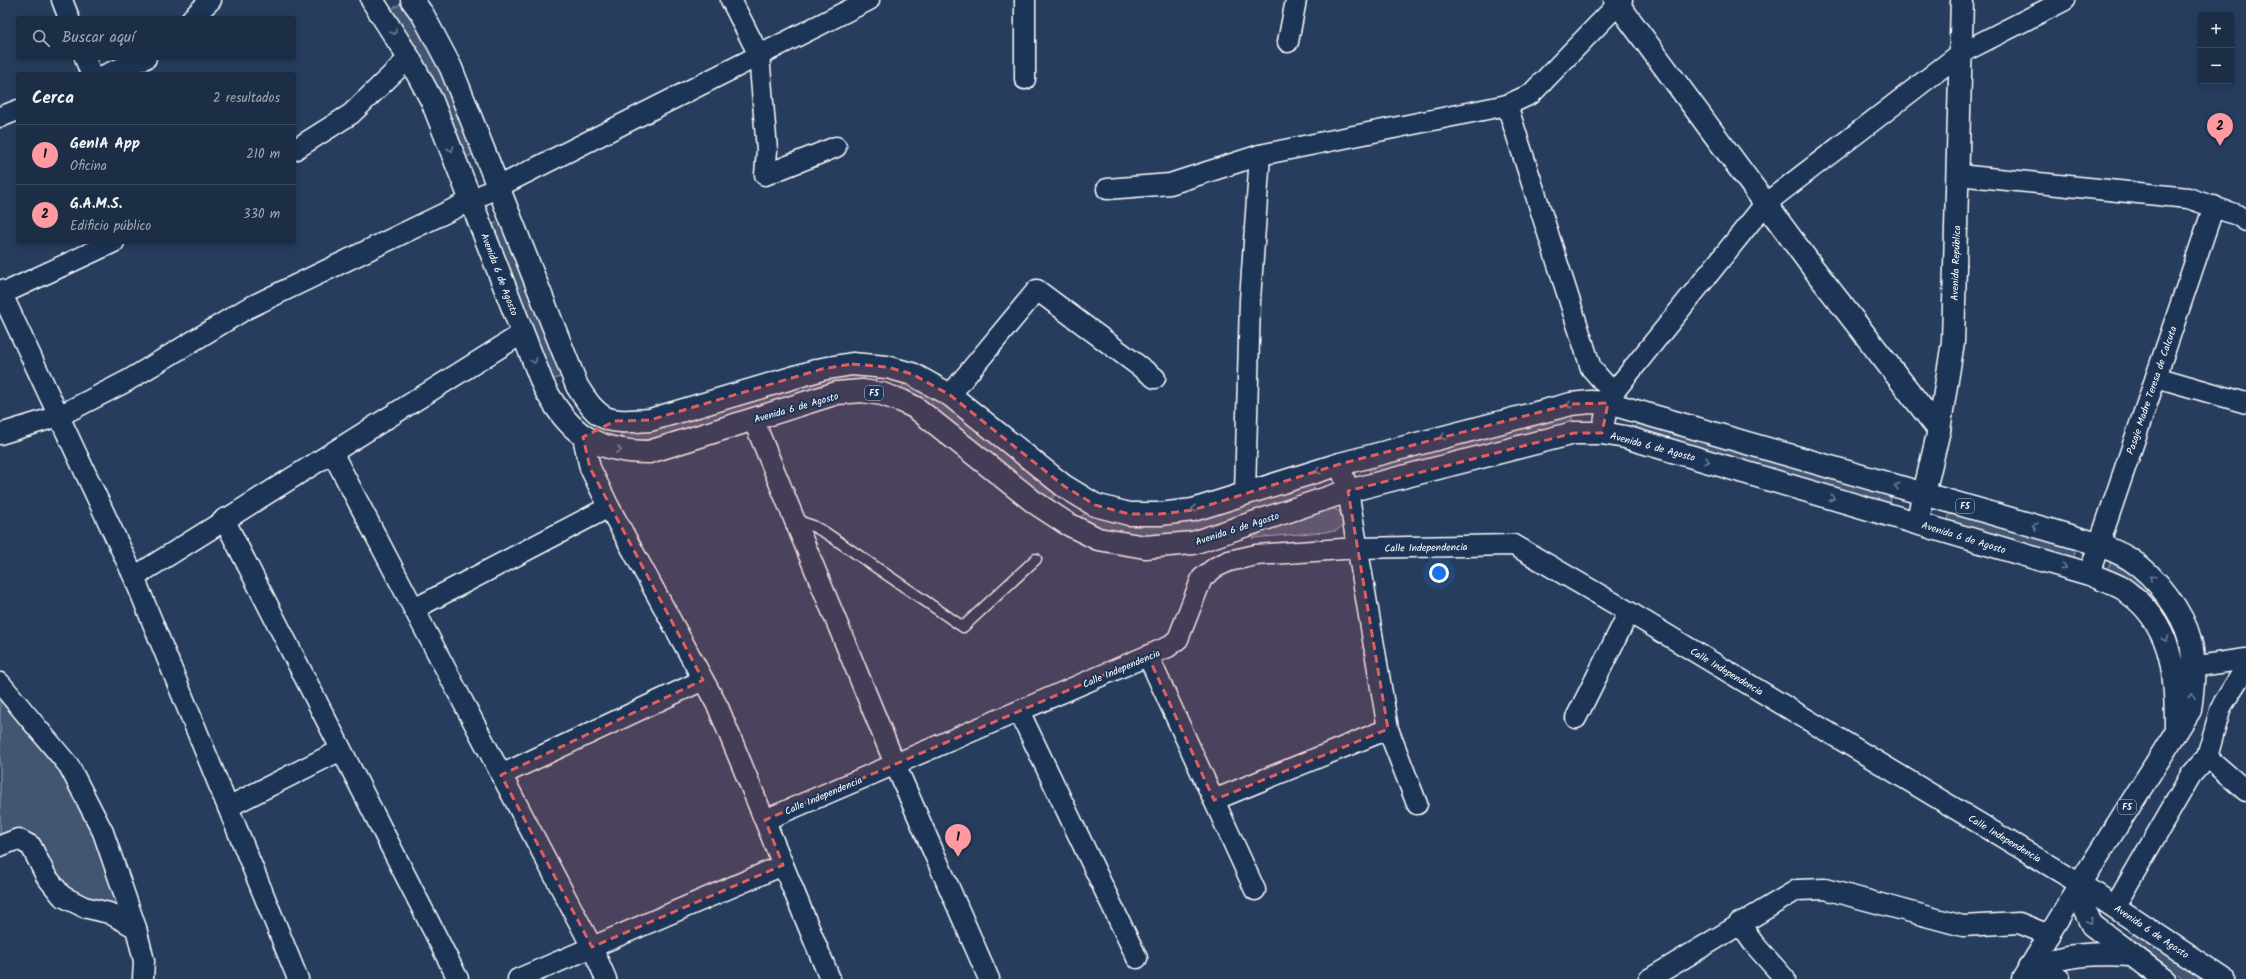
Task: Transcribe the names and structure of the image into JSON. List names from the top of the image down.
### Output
{
  "streets": {
    "main road": ["Avenida República", "Avenida 6 de Agosto", "F5"],
    "street": ["Pasaje Madre Teresa de Calcuta", "Calle Independencia"]
  },
  "crossings": [
    ["Avenida República", "Avenida 6 de Agosto"],
    ["Avenida 6 de Agosto", "Pasaje Madre Teresa de Calcuta"],
    ["Avenida 6 de Agosto", "Calle Independencia"]
  ],
  "page": {
    "map_buttons": ["+", "−"],
    "search": "Buscar aquí",
    "heading": ["Cerca", "2 resultados"],
    "pins": ["2", "1"],
    "list": [
      {
        "mark": "1",
        "name": "GenIA App",
        "note": "Oficina",
        "value": "210 m"
      },
      {
        "mark": "2",
        "name": "G.A.M.S.",
        "note": "Edificio público",
        "value": "330 m"
      }
    ]
  }
}
